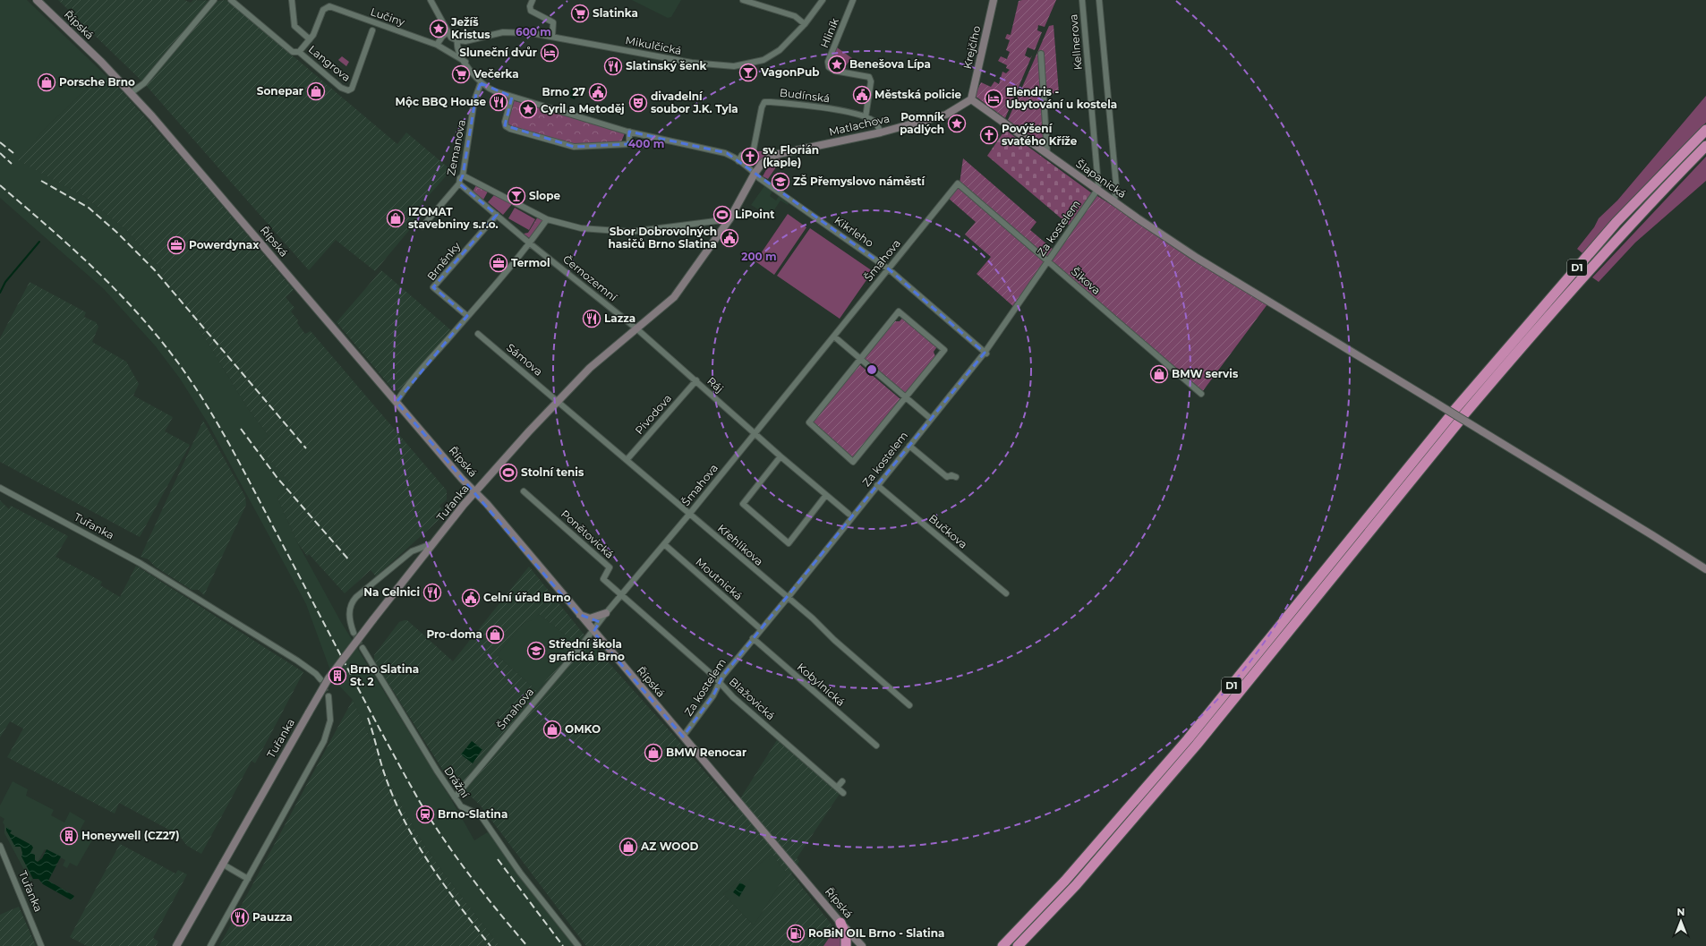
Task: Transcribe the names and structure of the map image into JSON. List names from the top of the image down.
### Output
{
  "streets": {
    "highway": ["D1"],
    "street": [
      "Lučiny",
      "Řípská",
      "Hliník",
      "Kellnerova",
      "Mikulčická",
      "Krejčího",
      "Langrova",
      "Budínská",
      "Matlachova",
      "Zemanova",
      "Šlapanická",
      "Za kostelem",
      "Kikrleho",
      "Šmahova",
      "Brněnky",
      "Černozemní",
      "Šikova",
      "Sámova",
      "Ráj",
      "Pivodova",
      "Tuřanka",
      "Bučkova",
      "Ponětovická",
      "Křehlíkova",
      "Moutnická",
      "Kobylnická",
      "Blažovická",
      "Drážní"
    ]
  },
  "crossings": [
    ["Lučiny", "Langrova"],
    ["Řípská", "Za kostelem"],
    ["Řípská", "Šmahova"],
    ["Řípská", "Tuřanka"],
    ["Hliník", "Budínská"],
    ["Kellnerova", "Šlapanická"],
    ["Kellnerova", "Za kostelem"],
    ["Krejčího", "Matlachova"],
    ["Krejčího", "Šlapanická"],
    ["Budínská", "Matlachova"],
    ["Budínská", "Kikrleho"],
    ["Matlachova", "Šlapanická"],
    ["Matlachova", "Kikrleho"],
    ["Matlachova", "Tuřanka"],
    ["Zemanova", "Kikrleho"],
    ["Zemanova", "Černozemní"],
    ["Šlapanická", "Za kostelem"],
    ["Za kostelem", "Kikrleho"],
    ["Za kostelem", "Šikova"],
    ["Za kostelem", "Bučkova"],
    ["Za kostelem", "Křehlíkova"],
    ["Za kostelem", "Moutnická"],
    ["Za kostelem", "Kobylnická"],
    ["Za kostelem", "Blažovická"],
    ["Kikrleho", "Šmahova"],
    ["Kikrleho", "Tuřanka"],
    ["Šmahova", "Šikova"],
    ["Šmahova", "Ráj"],
    ["Šmahova", "Ponětovická"],
    ["Šmahova", "Křehlíkova"],
    ["Šmahova", "Moutnická"],
    ["Šmahova", "Blažovická"],
    ["Šmahova", "Drážní"],
    ["Brněnky", "Černozemní"],
    ["Černozemní", "Ráj"],
    ["Černozemní", "Tuřanka"],
    ["Sámova", "Tuřanka"],
    ["Sámova", "Křehlíkova"],
    ["Ráj", "Pivodova"],
    ["Ráj", "Tuřanka"],
    ["Pivodova", "Křehlíkova"],
    ["Tuřanka", "Křehlíkova"],
    ["Ponětovická", "Blažovická"]
  ],
  "places": {
    "supermarket": ["Slatinka", "Večerka"],
    "place": [
      "Ježíš Kristus",
      "Benešova Lípa",
      "Cyril a Metoděj",
      "Pomník padlých"
    ],
    "hotel": ["Sluneční dvůr", "Elendris - Ubytování u kostela"],
    "restaurant": [
      "Slatinský šenk",
      "Mộc BBQ House",
      "Lazza",
      "Na Celnici",
      "Pauzza"
    ],
    "bar": ["VagonPub", "Slope"],
    "shop": [
      "Porsche Brno",
      "Sonepar",
      "IZOMAT stavebniny s.r.o.",
      "BMW servis",
      "Pro-doma",
      "OMKO",
      "BMW Renocar",
      "AZ WOOD"
    ],
    "public building": [
      "Brno 27",
      "Městská policie",
      "Sbor Dobrovolných hasičů Brno Slatina",
      "Celní úřad Brno"
    ],
    "theatre": ["divadelní soubor J.K. Tyla"],
    "church": ["Povýšení svatého Kříže", "sv. Florián (kaple)"],
    "school or university": ["ZŠ Přemyslovo náměstí", "Střední škola grafická Brno"],
    "sports": ["LiPoint", "Stolní tenis"],
    "office": ["Powerdynax", "Termol"],
    "building": ["Brno Slatina St. 2", "Honeywell (CZ27)"],
    "station": ["Brno-Slatina"],
    "fuel station": ["RoBiN OIL Brno - Slatina"]
  },
  "north": "top",
  "rings": ["600 m", "400 m", "200 m"]
}
